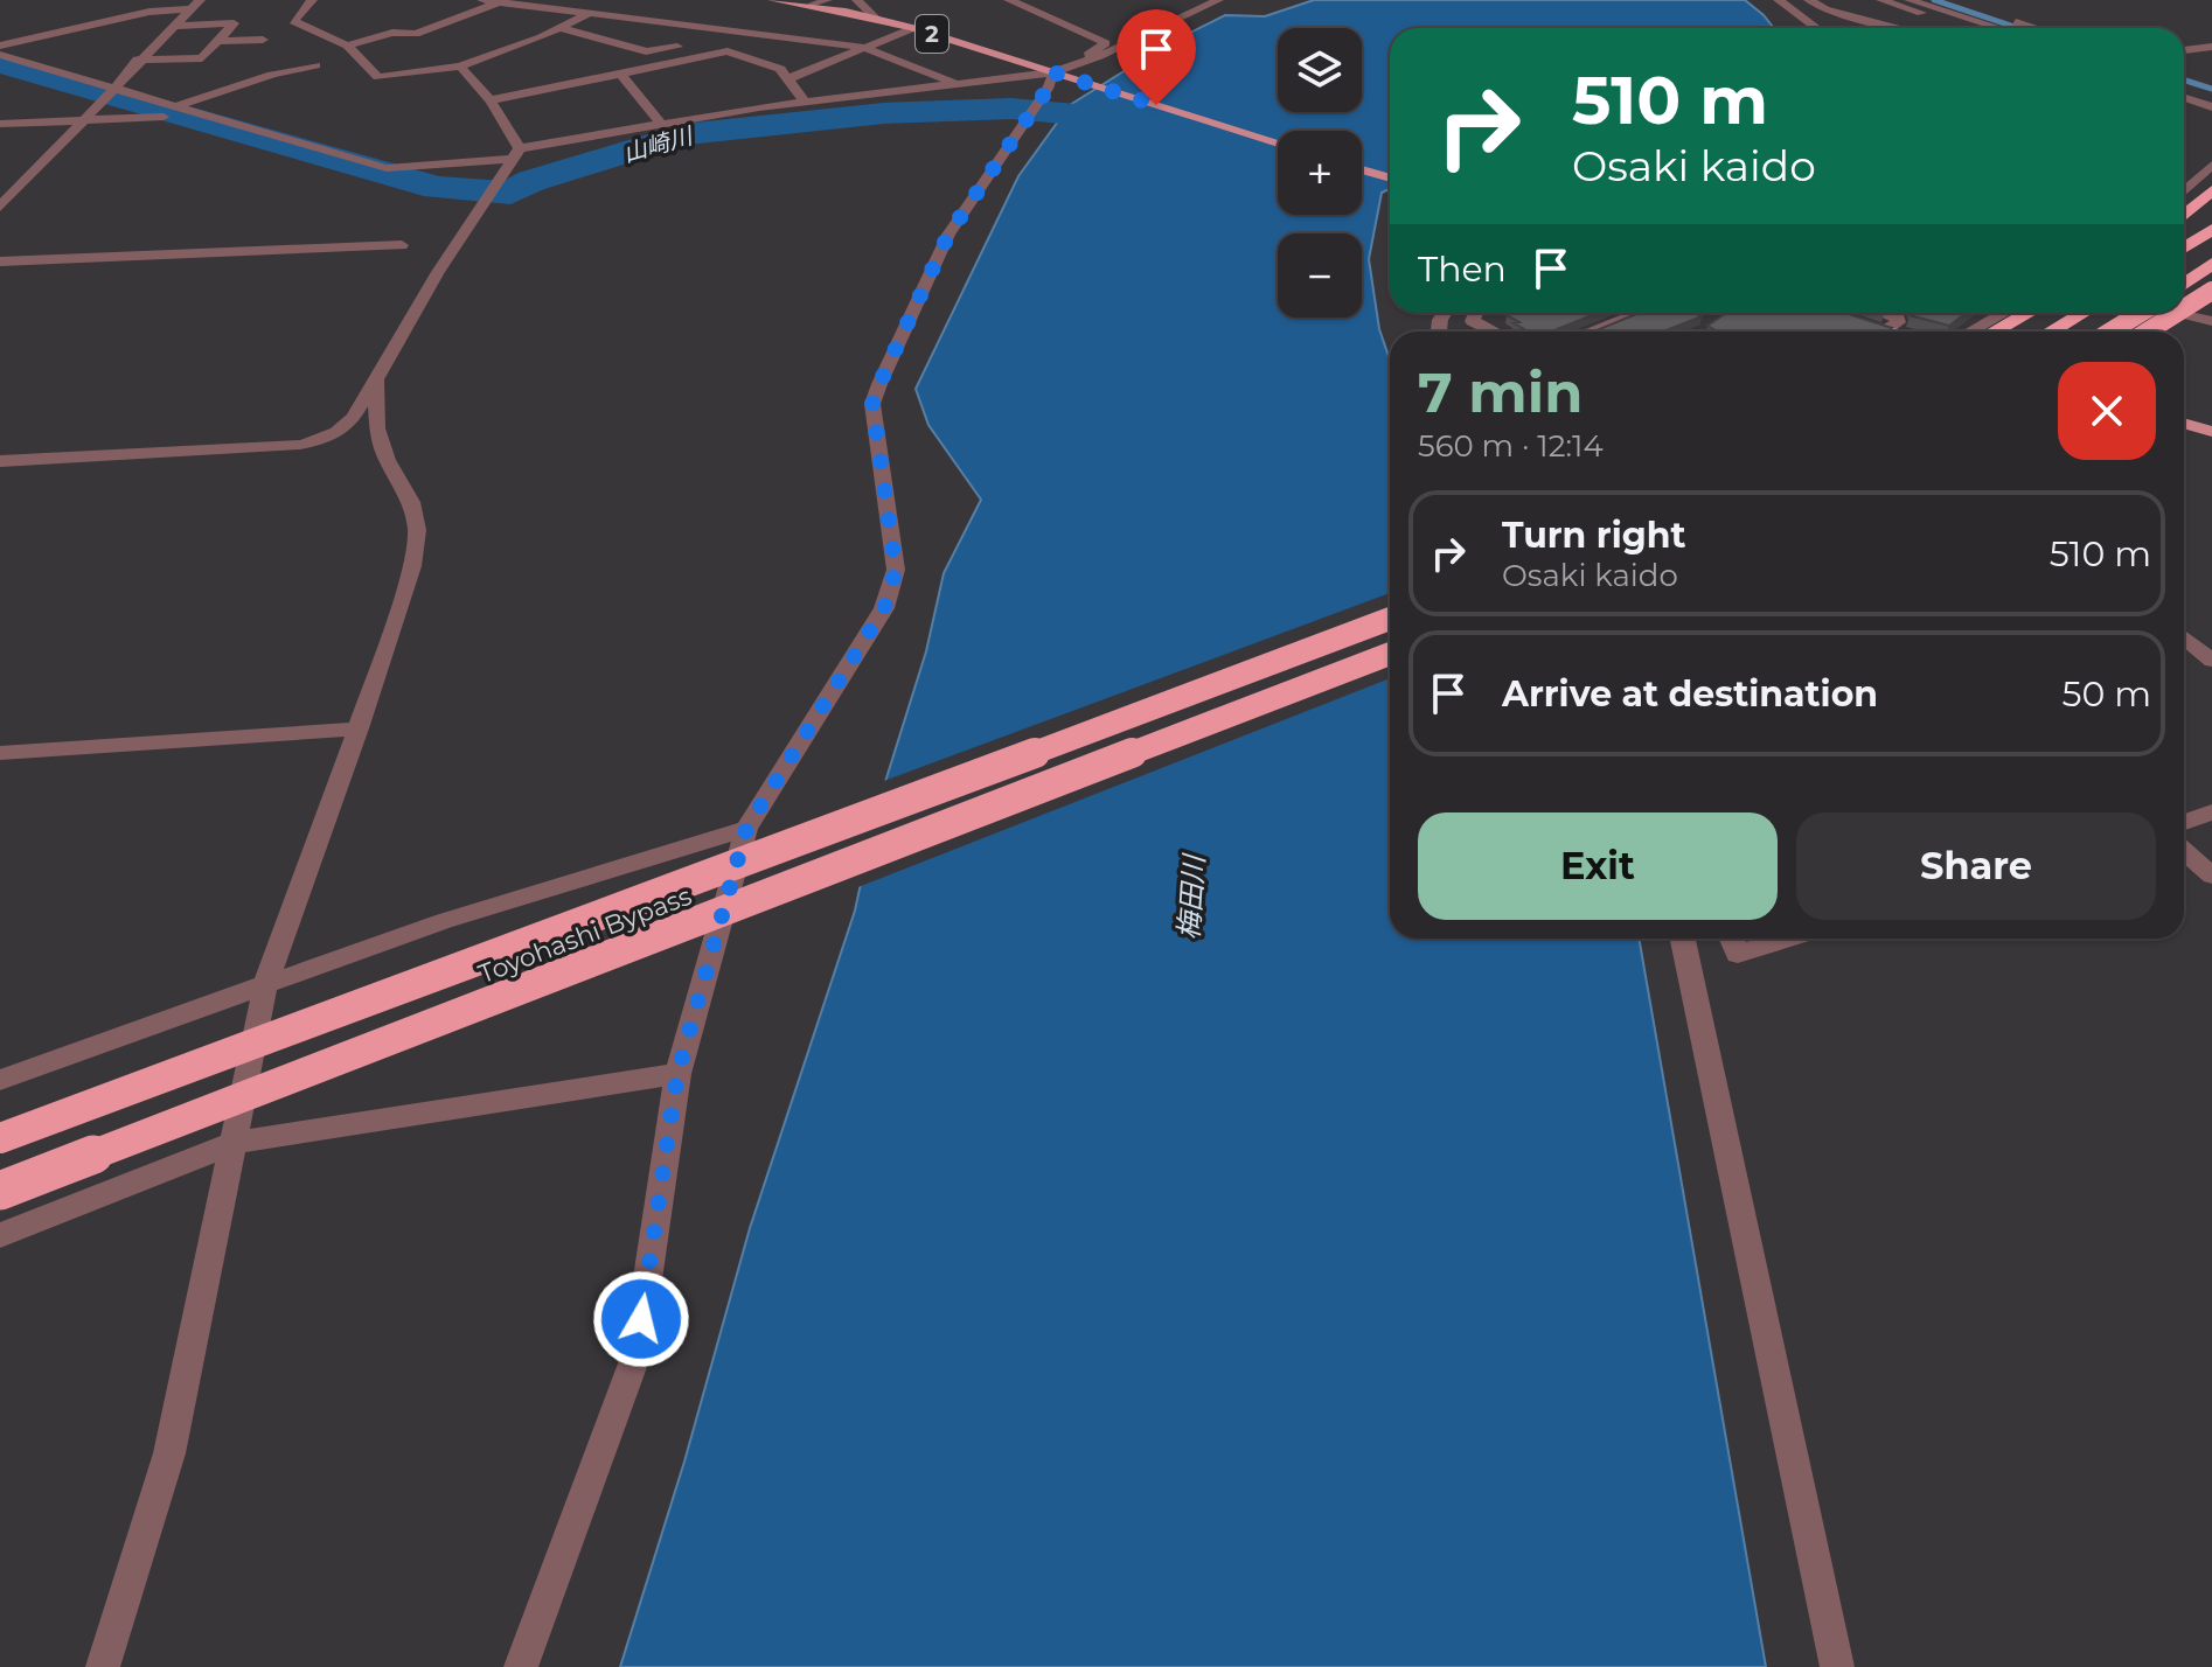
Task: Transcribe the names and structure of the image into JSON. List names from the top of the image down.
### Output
{
  "streets": {
    "highway": ["Toyohashi Bypass"],
    "main road": ["2"]
  },
  "water": ["山崎川", "梅田川"],
  "page": {
    "map_buttons": ["+", "−"],
    "turn": ["510 m", "Osaki kaido"],
    "then": "Then",
    "heading": ["7 min", "560 m · 12:14"],
    "list": [
      {
        "name": "Turn right",
        "note": "Osaki kaido",
        "value": "510 m"
      },
      {
        "name": "Arrive at destination",
        "value": "50 m"
      }
    ],
    "buttons": ["Exit", "Share"]
  }
}
